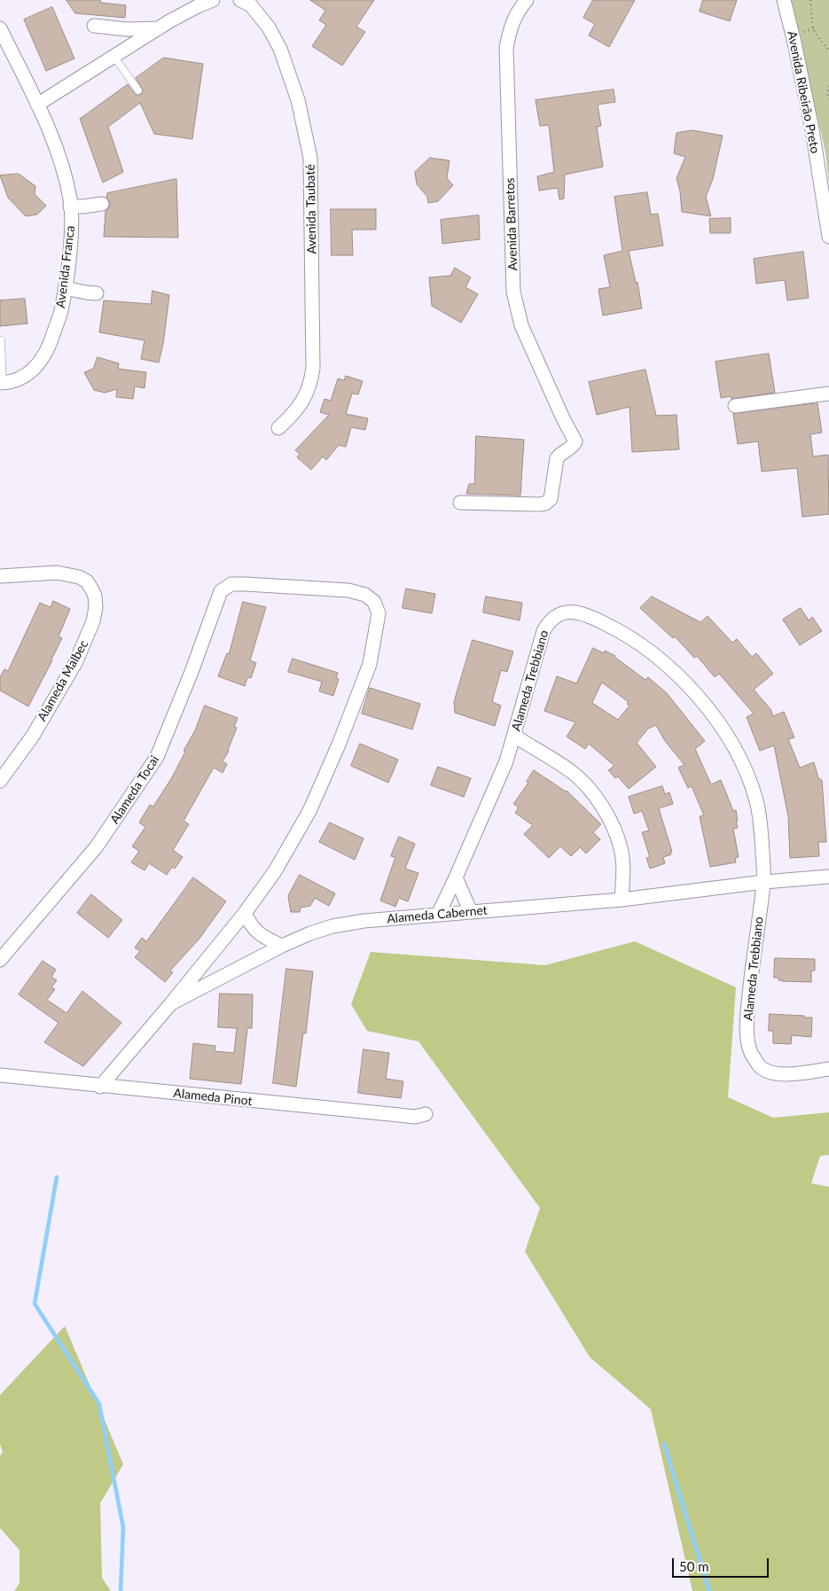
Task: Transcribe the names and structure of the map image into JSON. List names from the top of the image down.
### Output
{
  "streets": {
    "street": [
      "Avenida Ribeirão Preto",
      "Avenida Taubaté",
      "Avenida Barretos",
      "Avenida Franca",
      "Alameda Malbec",
      "Alameda Trebbiano",
      "Alameda Tocai",
      "Alameda Cabernet",
      "Alameda Pinot"
    ]
  },
  "crossings": [
    ["Alameda Trebbiano", "Alameda Cabernet"],
    ["Alameda Tocai", "Alameda Cabernet"],
    ["Alameda Cabernet", "Alameda Pinot"]
  ],
  "scale_bar": "50 m"
}
